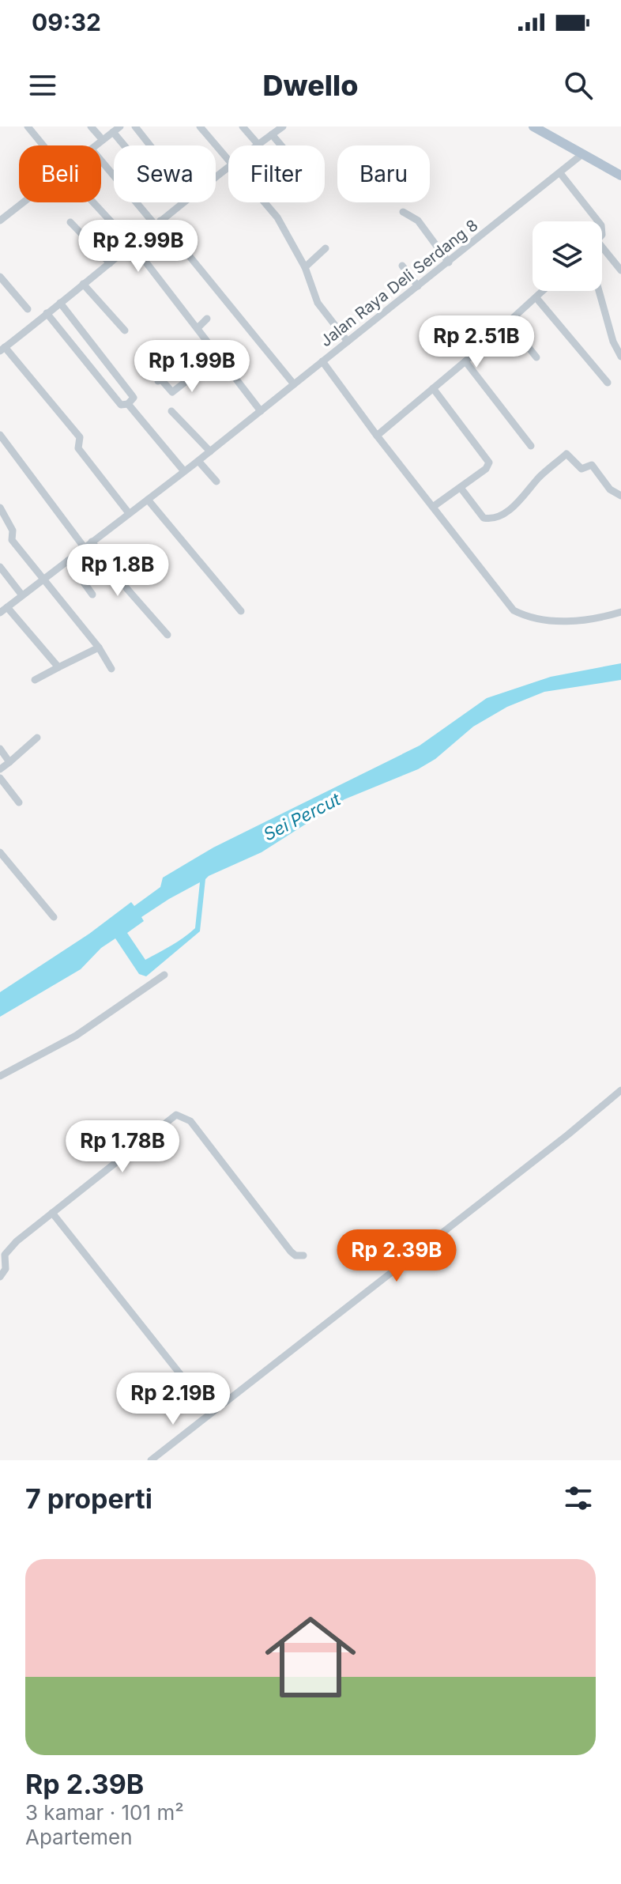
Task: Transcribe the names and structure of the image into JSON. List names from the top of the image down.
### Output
{
  "streets": {
    "street": ["Jalan Raya Deli Serdang 8"]
  },
  "water": ["Sei Percut"],
  "page": {
    "status": "09:32",
    "header": "Dwello",
    "chip": [
      "Beli",
      "Sewa",
      "Filter",
      "Baru"
    ],
    "price": [
      "Rp 2.99B",
      "Rp 2.51B",
      "Rp 1.99B",
      "Rp 1.8B",
      "Rp 1.78B",
      "Rp 2.39B",
      "Rp 2.19B"
    ],
    "heading": "7 properti",
    "list": [
      {
        "name": "Rp 2.39B",
        "note": "3 kamar · 101 m² · Apartemen"
      }
    ]
  }
}
